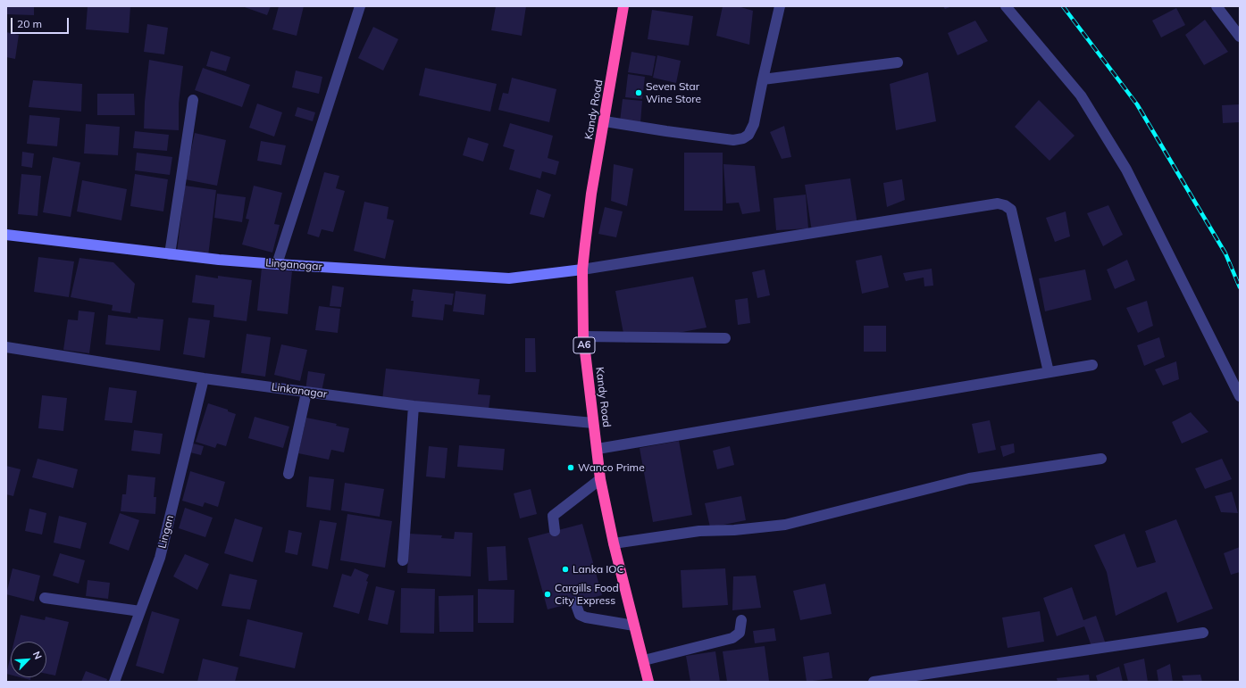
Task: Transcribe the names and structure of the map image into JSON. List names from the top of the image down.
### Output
{
  "streets": {
    "highway": ["Kandy Road", "A6"],
    "street": ["Linganagar", "Linkanagar", "Lingan"]
  },
  "crossings": [
    ["Kandy Road", "Linganagar"],
    ["Kandy Road", "Linkanagar"],
    ["Linkanagar", "Lingan"]
  ],
  "places": [
    "Seven Star Wine Store",
    "Wanco Prime",
    "Lanka IOC",
    "Cargills Food City Express"
  ],
  "scale_bar": "20 m",
  "north": "top right"
}
